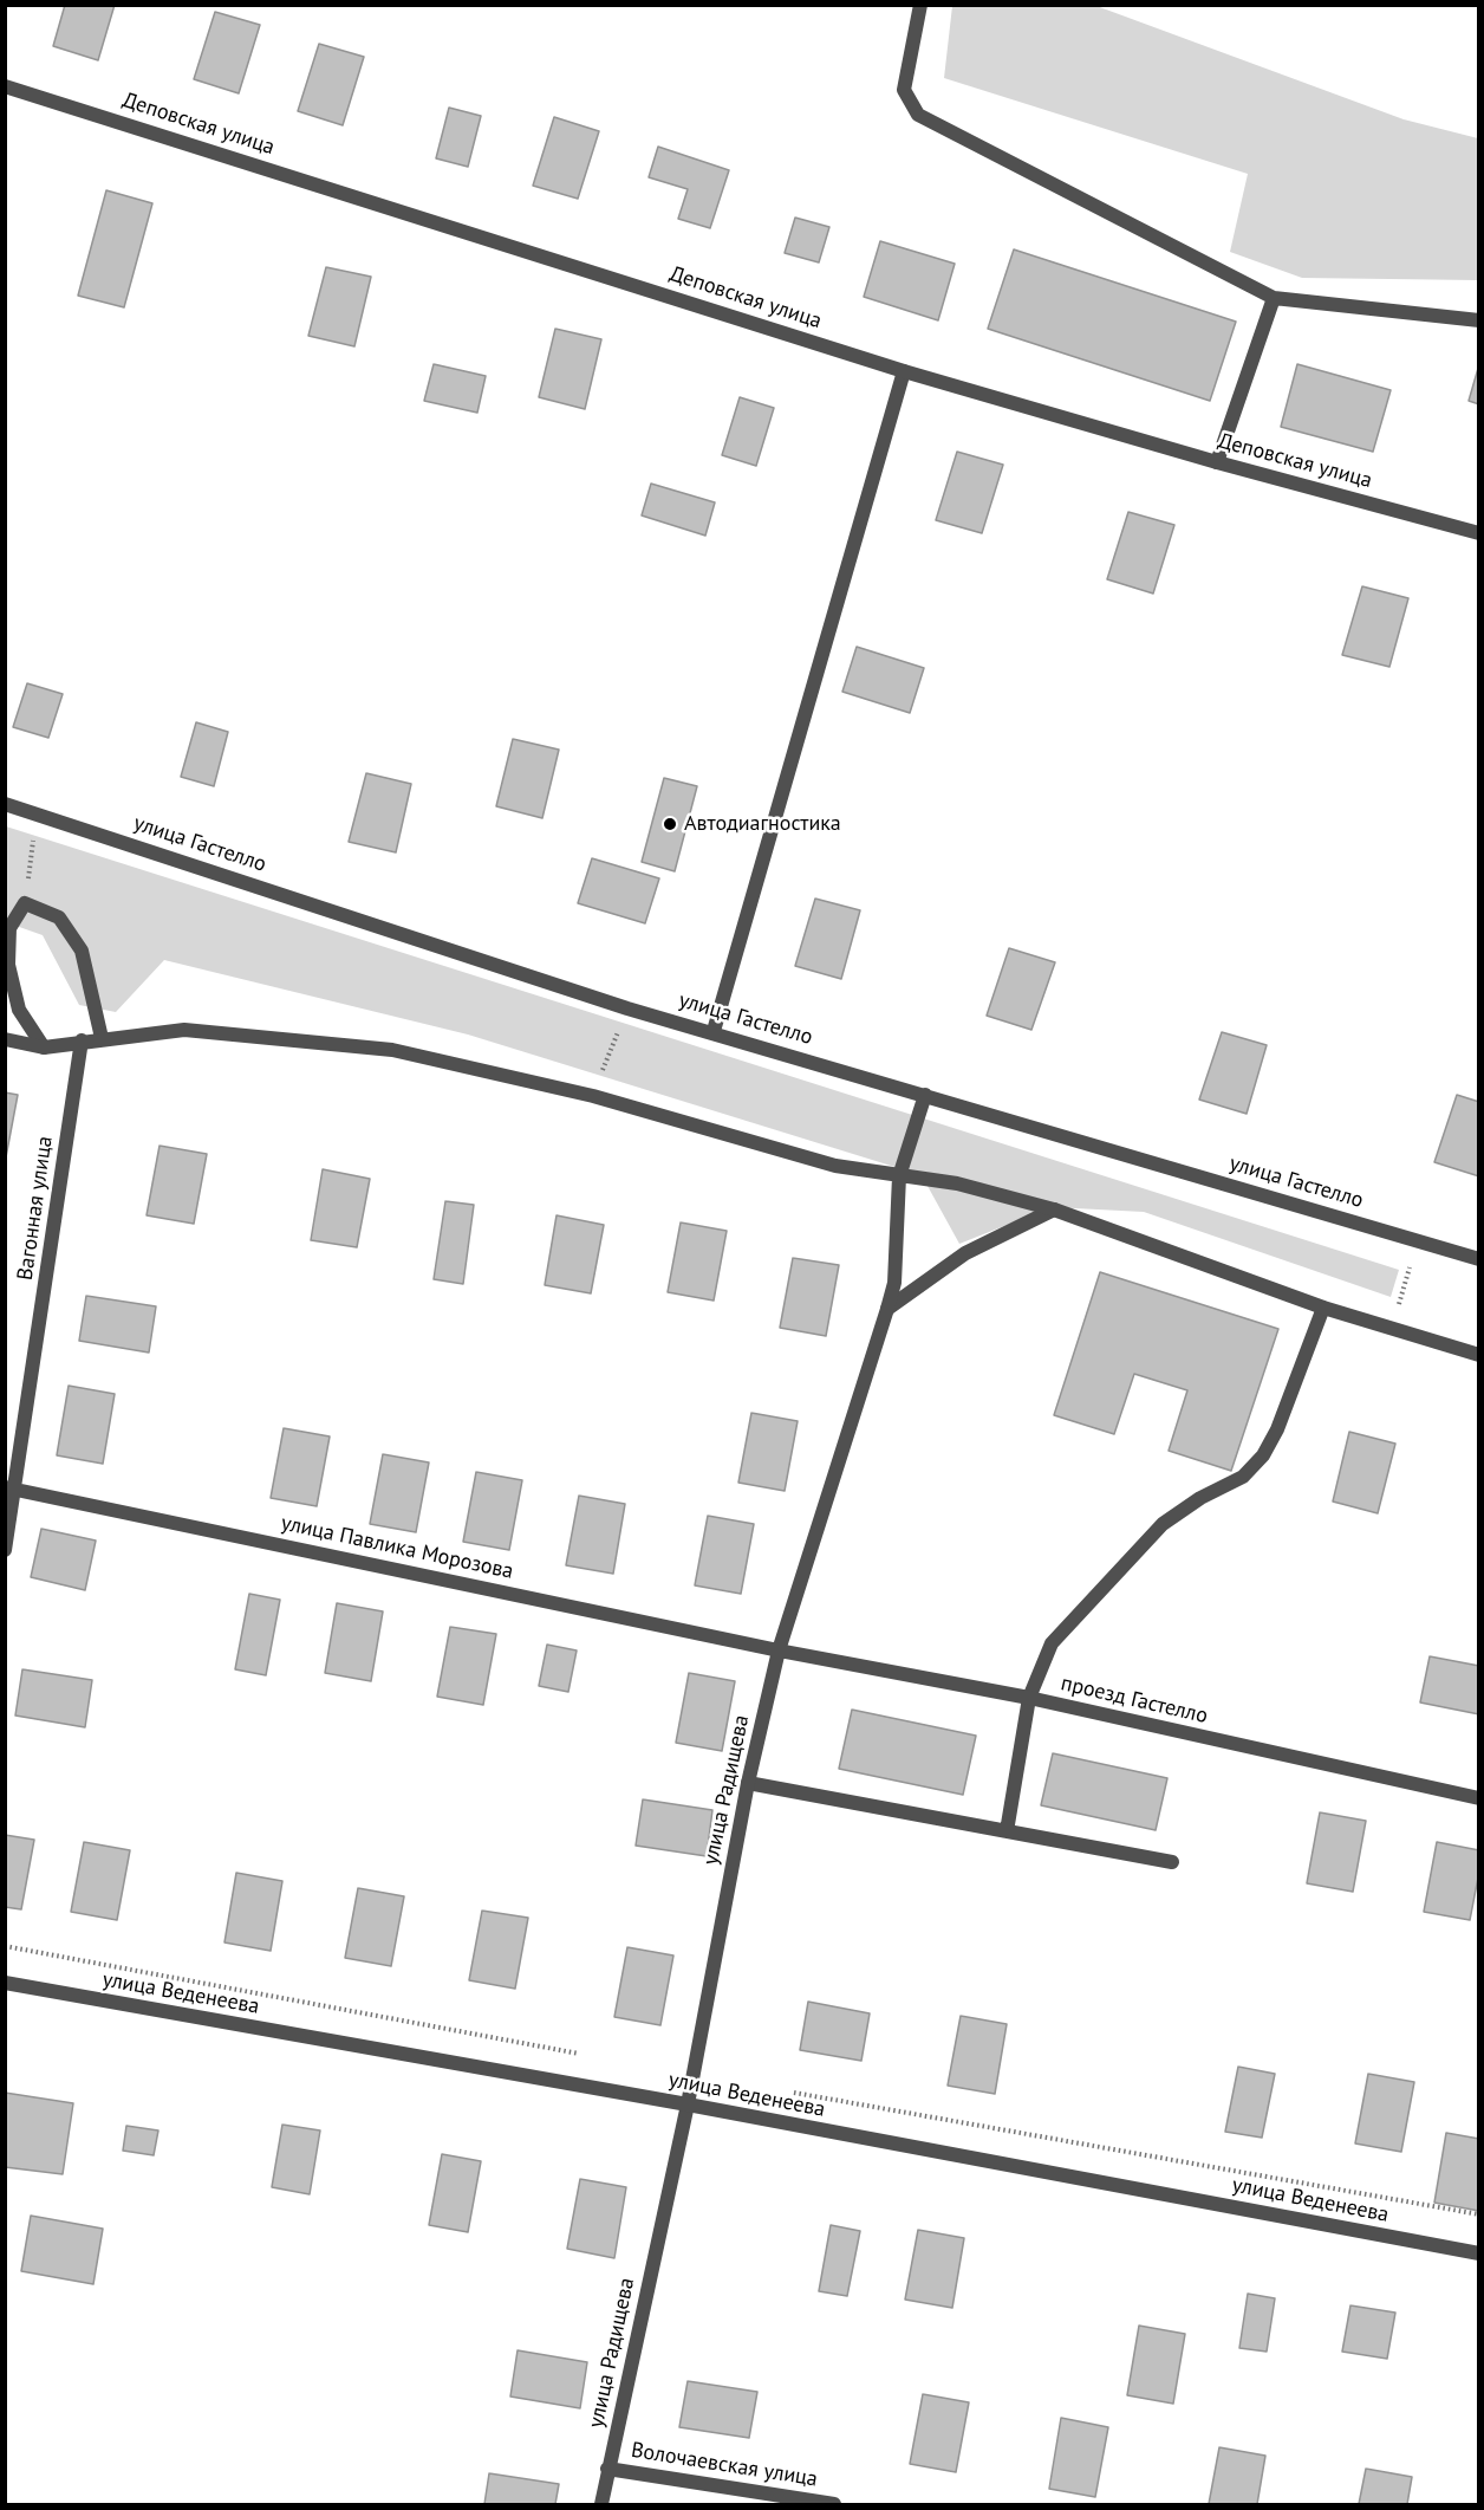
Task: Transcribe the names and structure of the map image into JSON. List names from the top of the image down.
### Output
{
  "streets": {
    "street": [
      "Деповская улица",
      "улица Гастелло",
      "Вагонная улица",
      "улица Павлика Морозова",
      "проезд Гастелло",
      "улица Радищева",
      "улица Веденеева",
      "Волочаевская улица"
    ]
  },
  "crossings": [
    ["улица Гастелло", "улица Радищева"],
    ["Вагонная улица", "улица Павлика Морозова"],
    ["улица Павлика Морозова", "проезд Гастелло"],
    ["улица Павлика Морозова", "улица Радищева"],
    ["проезд Гастелло", "улица Радищева"],
    ["улица Радищева", "улица Веденеева"],
    ["улица Радищева", "Волочаевская улица"]
  ],
  "places": ["Автодиагностика"]
}
